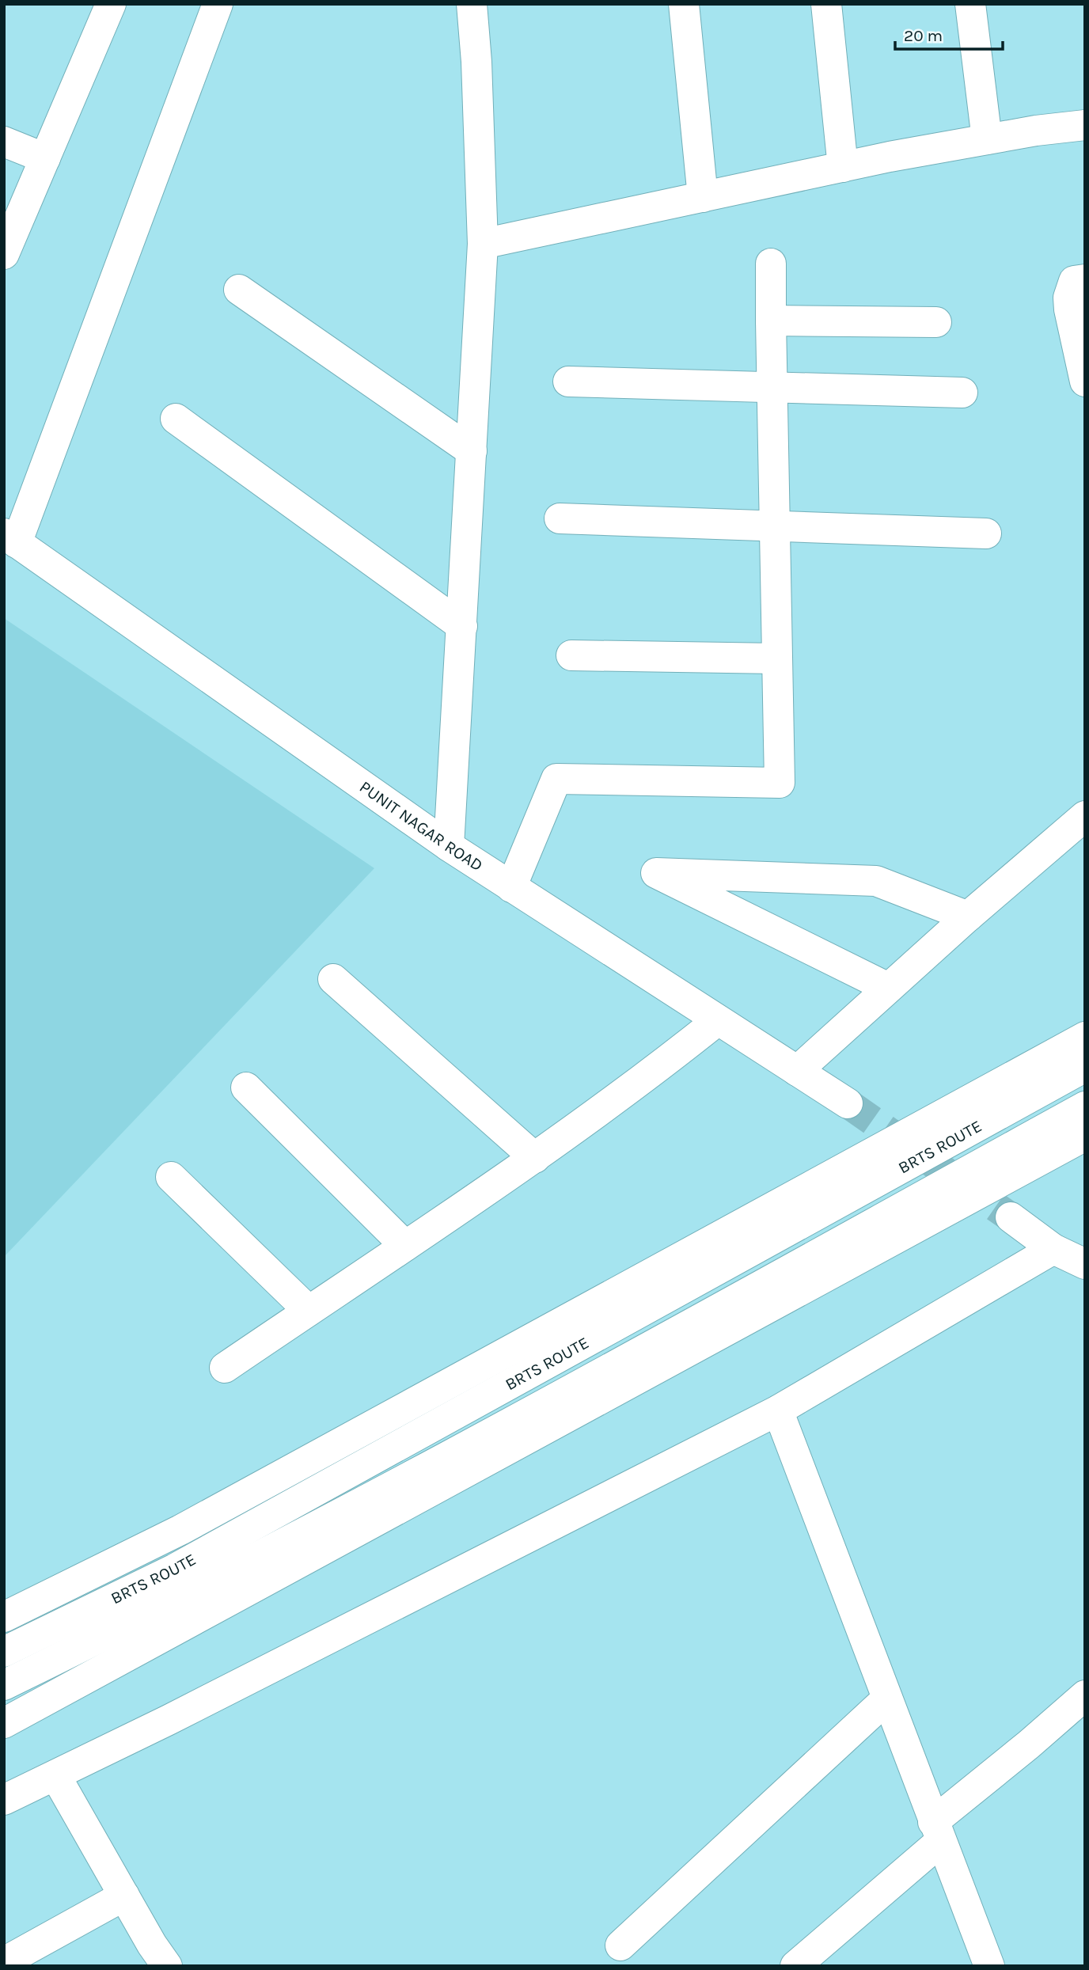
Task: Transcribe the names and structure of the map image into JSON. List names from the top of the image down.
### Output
{
  "streets": {
    "street": ["PUNIT NAGAR ROAD", "BRTS ROUTE"]
  },
  "scale_bar": "20 m"
}
